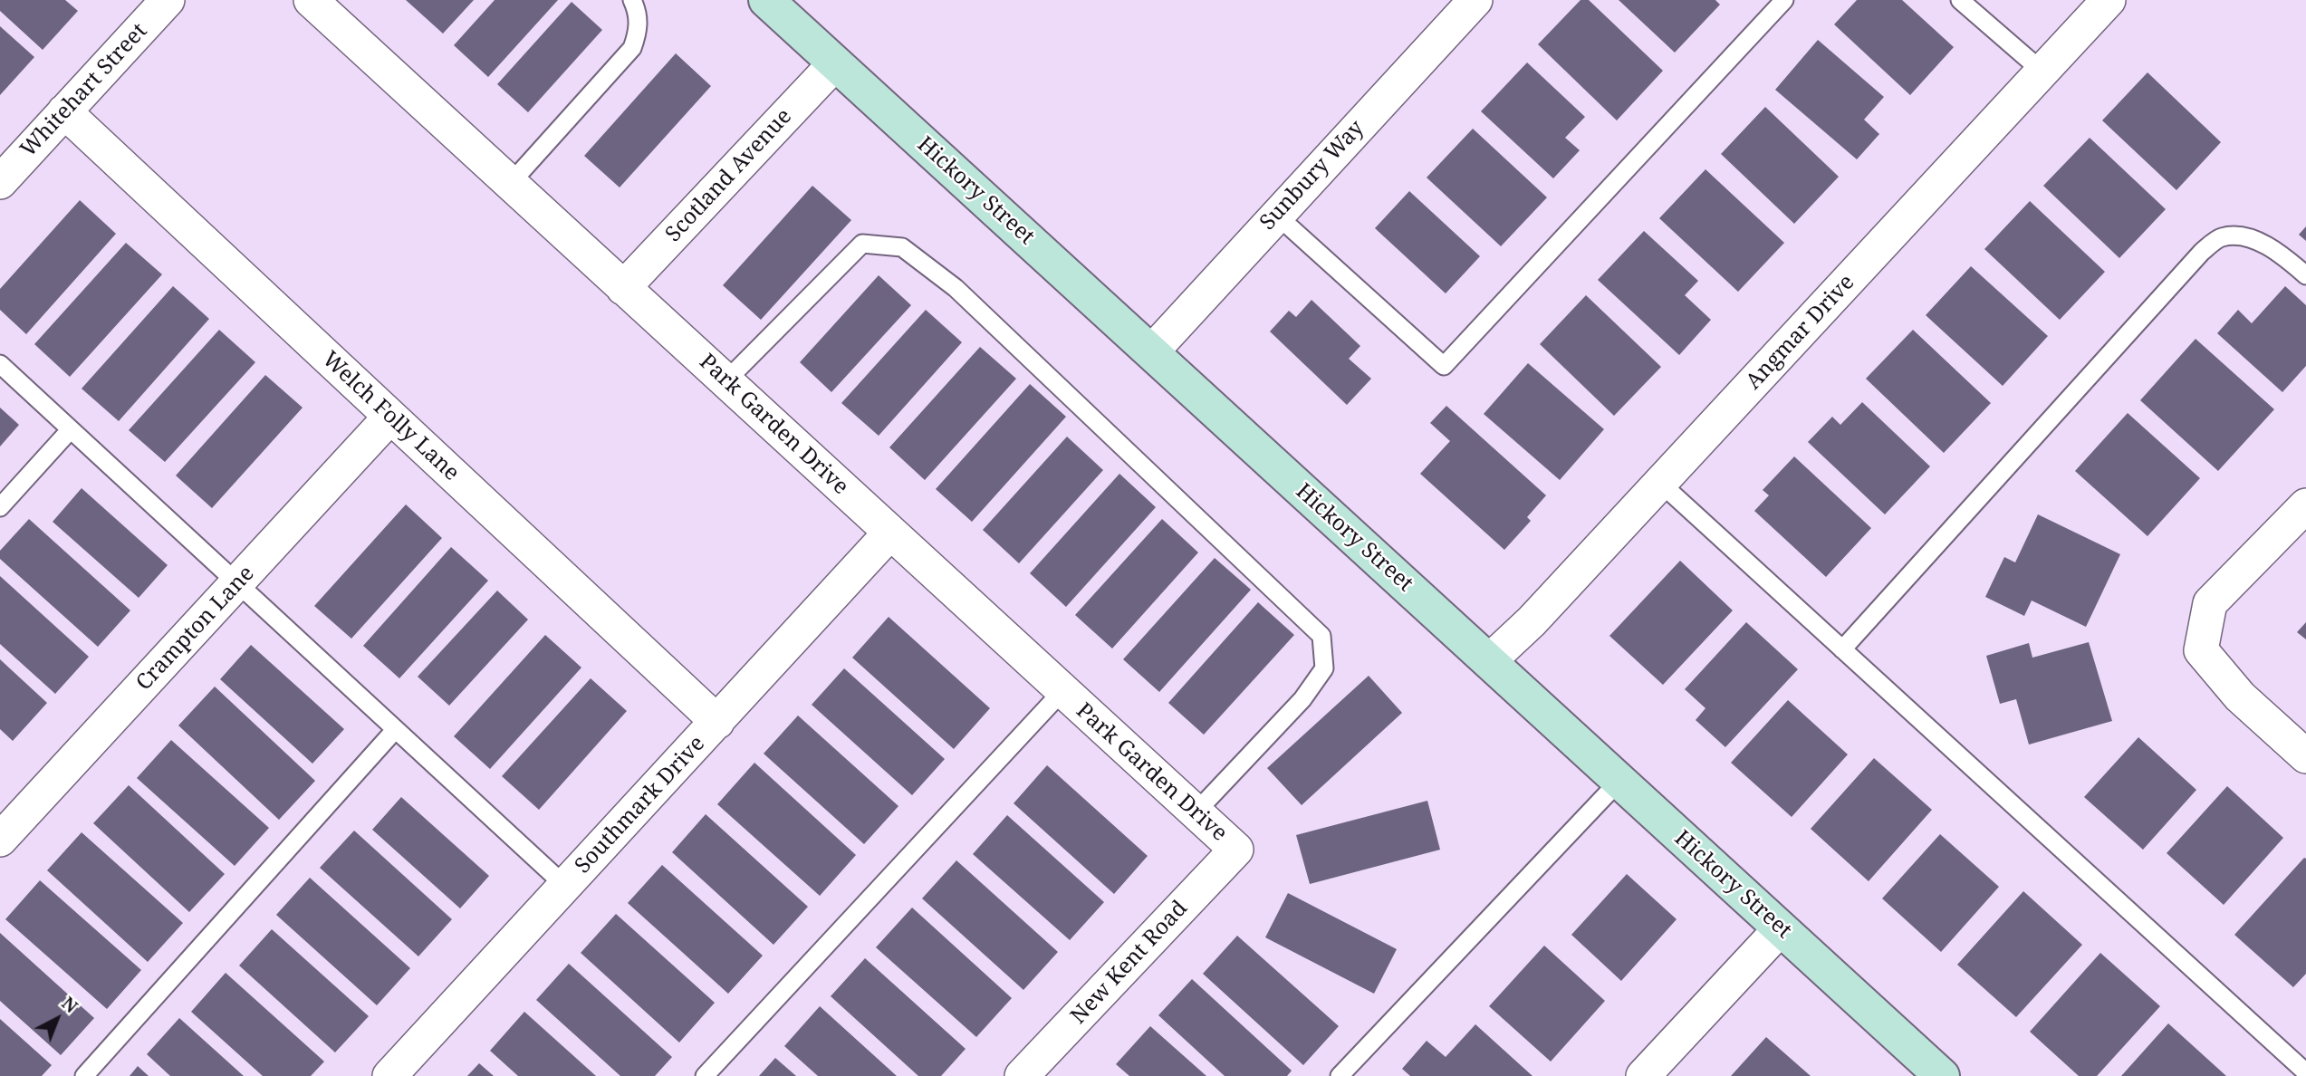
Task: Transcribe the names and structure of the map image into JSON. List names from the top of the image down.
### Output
{
  "streets": {
    "street": [
      "Whitehart Street",
      "Scotland Avenue",
      "Sunbury Way",
      "Hickory Street",
      "Angmar Drive",
      "Welch Folly Lane",
      "Park Garden Drive",
      "Crampton Lane",
      "Southmark Drive",
      "New Kent Road"
    ]
  },
  "crossings": [
    ["Whitehart Street", "Welch Folly Lane"],
    ["Scotland Avenue", "Hickory Street"],
    ["Scotland Avenue", "Park Garden Drive"],
    ["Sunbury Way", "Hickory Street"],
    ["Hickory Street", "Angmar Drive"],
    ["Welch Folly Lane", "Crampton Lane"],
    ["Welch Folly Lane", "Southmark Drive"],
    ["Park Garden Drive", "Southmark Drive"],
    ["Park Garden Drive", "New Kent Road"]
  ],
  "north": "top right"
}
